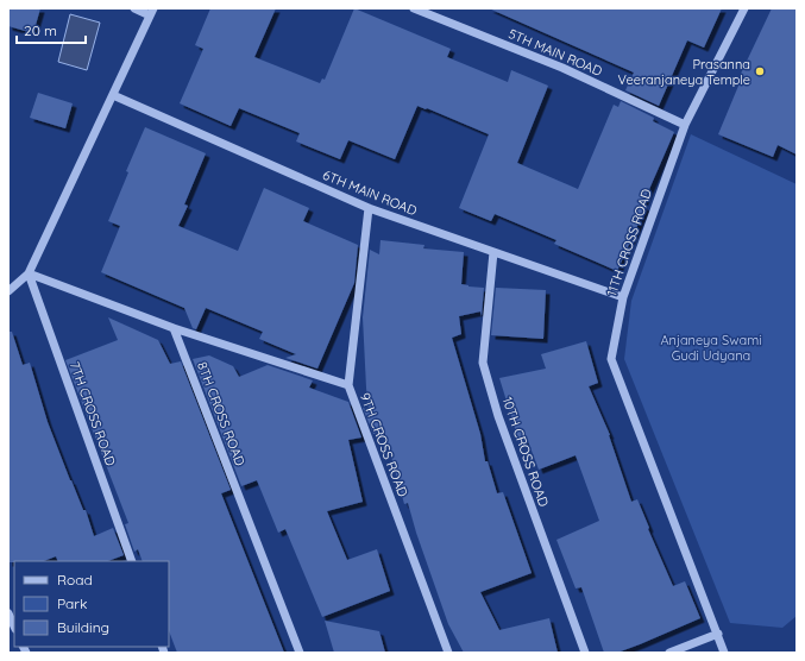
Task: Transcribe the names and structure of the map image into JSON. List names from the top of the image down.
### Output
{
  "streets": {
    "street": [
      "5TH MAIN ROAD",
      "6TH MAIN ROAD",
      "11TH CROSS ROAD",
      "7TH CROSS ROAD",
      "8TH CROSS ROAD",
      "9TH CROSS ROAD",
      "10TH CROSS ROAD"
    ]
  },
  "crossings": [
    ["5TH MAIN ROAD", "11TH CROSS ROAD"],
    ["6TH MAIN ROAD", "11TH CROSS ROAD"],
    ["6TH MAIN ROAD", "9TH CROSS ROAD"],
    ["6TH MAIN ROAD", "10TH CROSS ROAD"]
  ],
  "parks": ["Anjaneya Swami Gudi Udyana"],
  "places": ["Prasanna Veeranjaneya Temple"],
  "legend": ["Road", "Park", "Building"],
  "scale_bar": "20 m"
}
